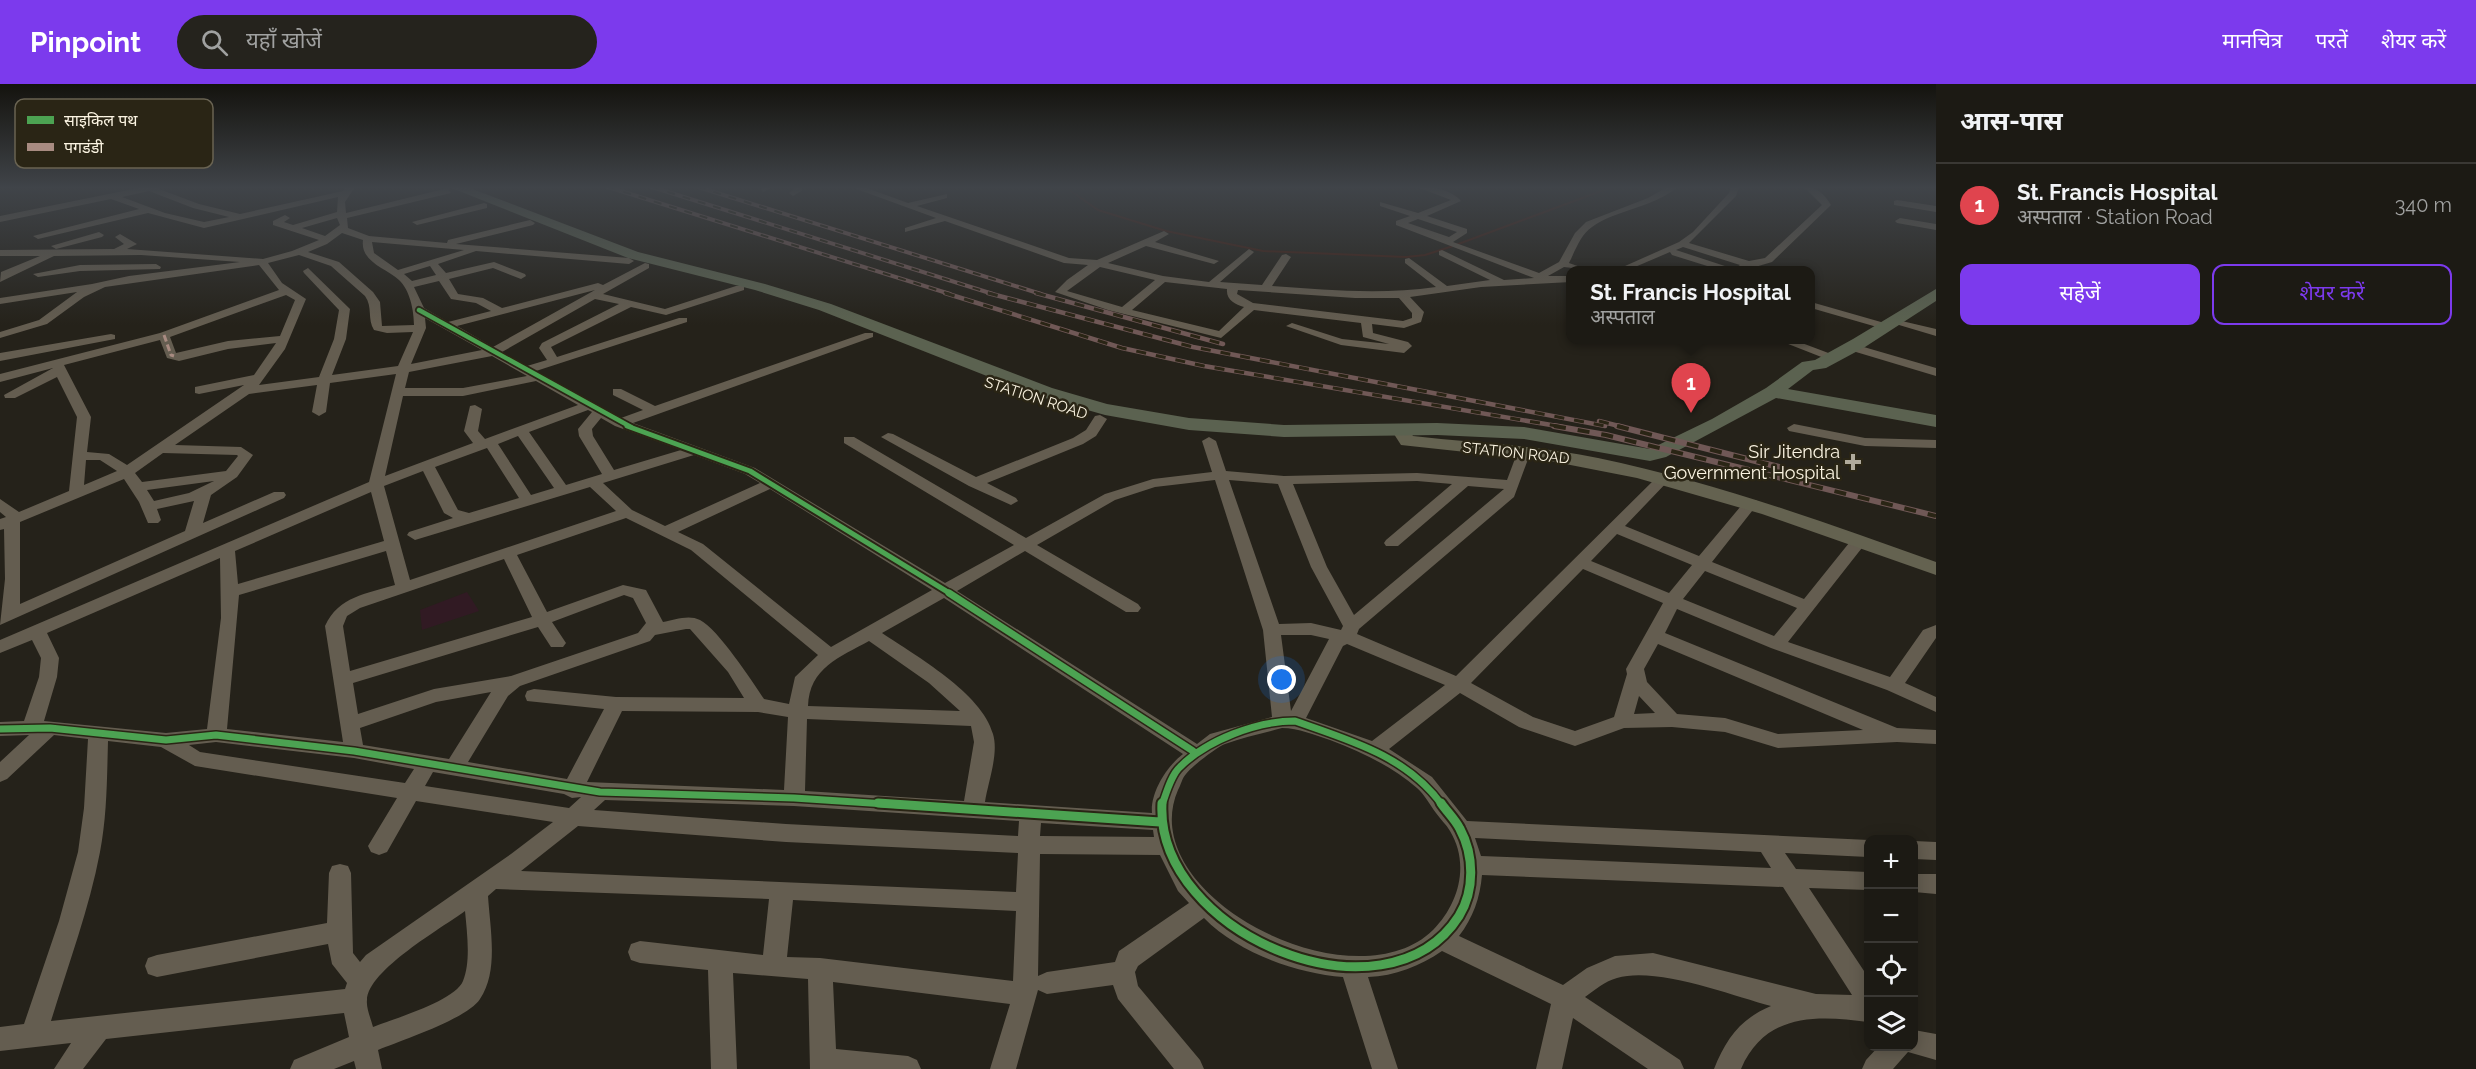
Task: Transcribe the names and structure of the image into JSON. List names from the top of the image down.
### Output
{
  "streets": {
    "highway": ["STATION ROAD"]
  },
  "places": {
    "health": ["Sir Jitendra Government Hospital"]
  },
  "legend": ["साइकिल पथ", "पगडंडी"],
  "page": {
    "header": "Pinpoint",
    "search": "यहाँ खोजें",
    "nav": ["मानचित्र", "परतें", "शेयर करें"],
    "heading": "आस-पास",
    "list": [
      {
        "mark": "1",
        "name": "St. Francis Hospital",
        "note": "अस्पताल · Station Road",
        "value": "340 m"
      }
    ],
    "buttons": ["सहेजें", "शेयर करें"],
    "popup": ["St. Francis Hospital", "अस्पताल"],
    "pins": "1",
    "map_buttons": ["+", "−"]
  }
}
